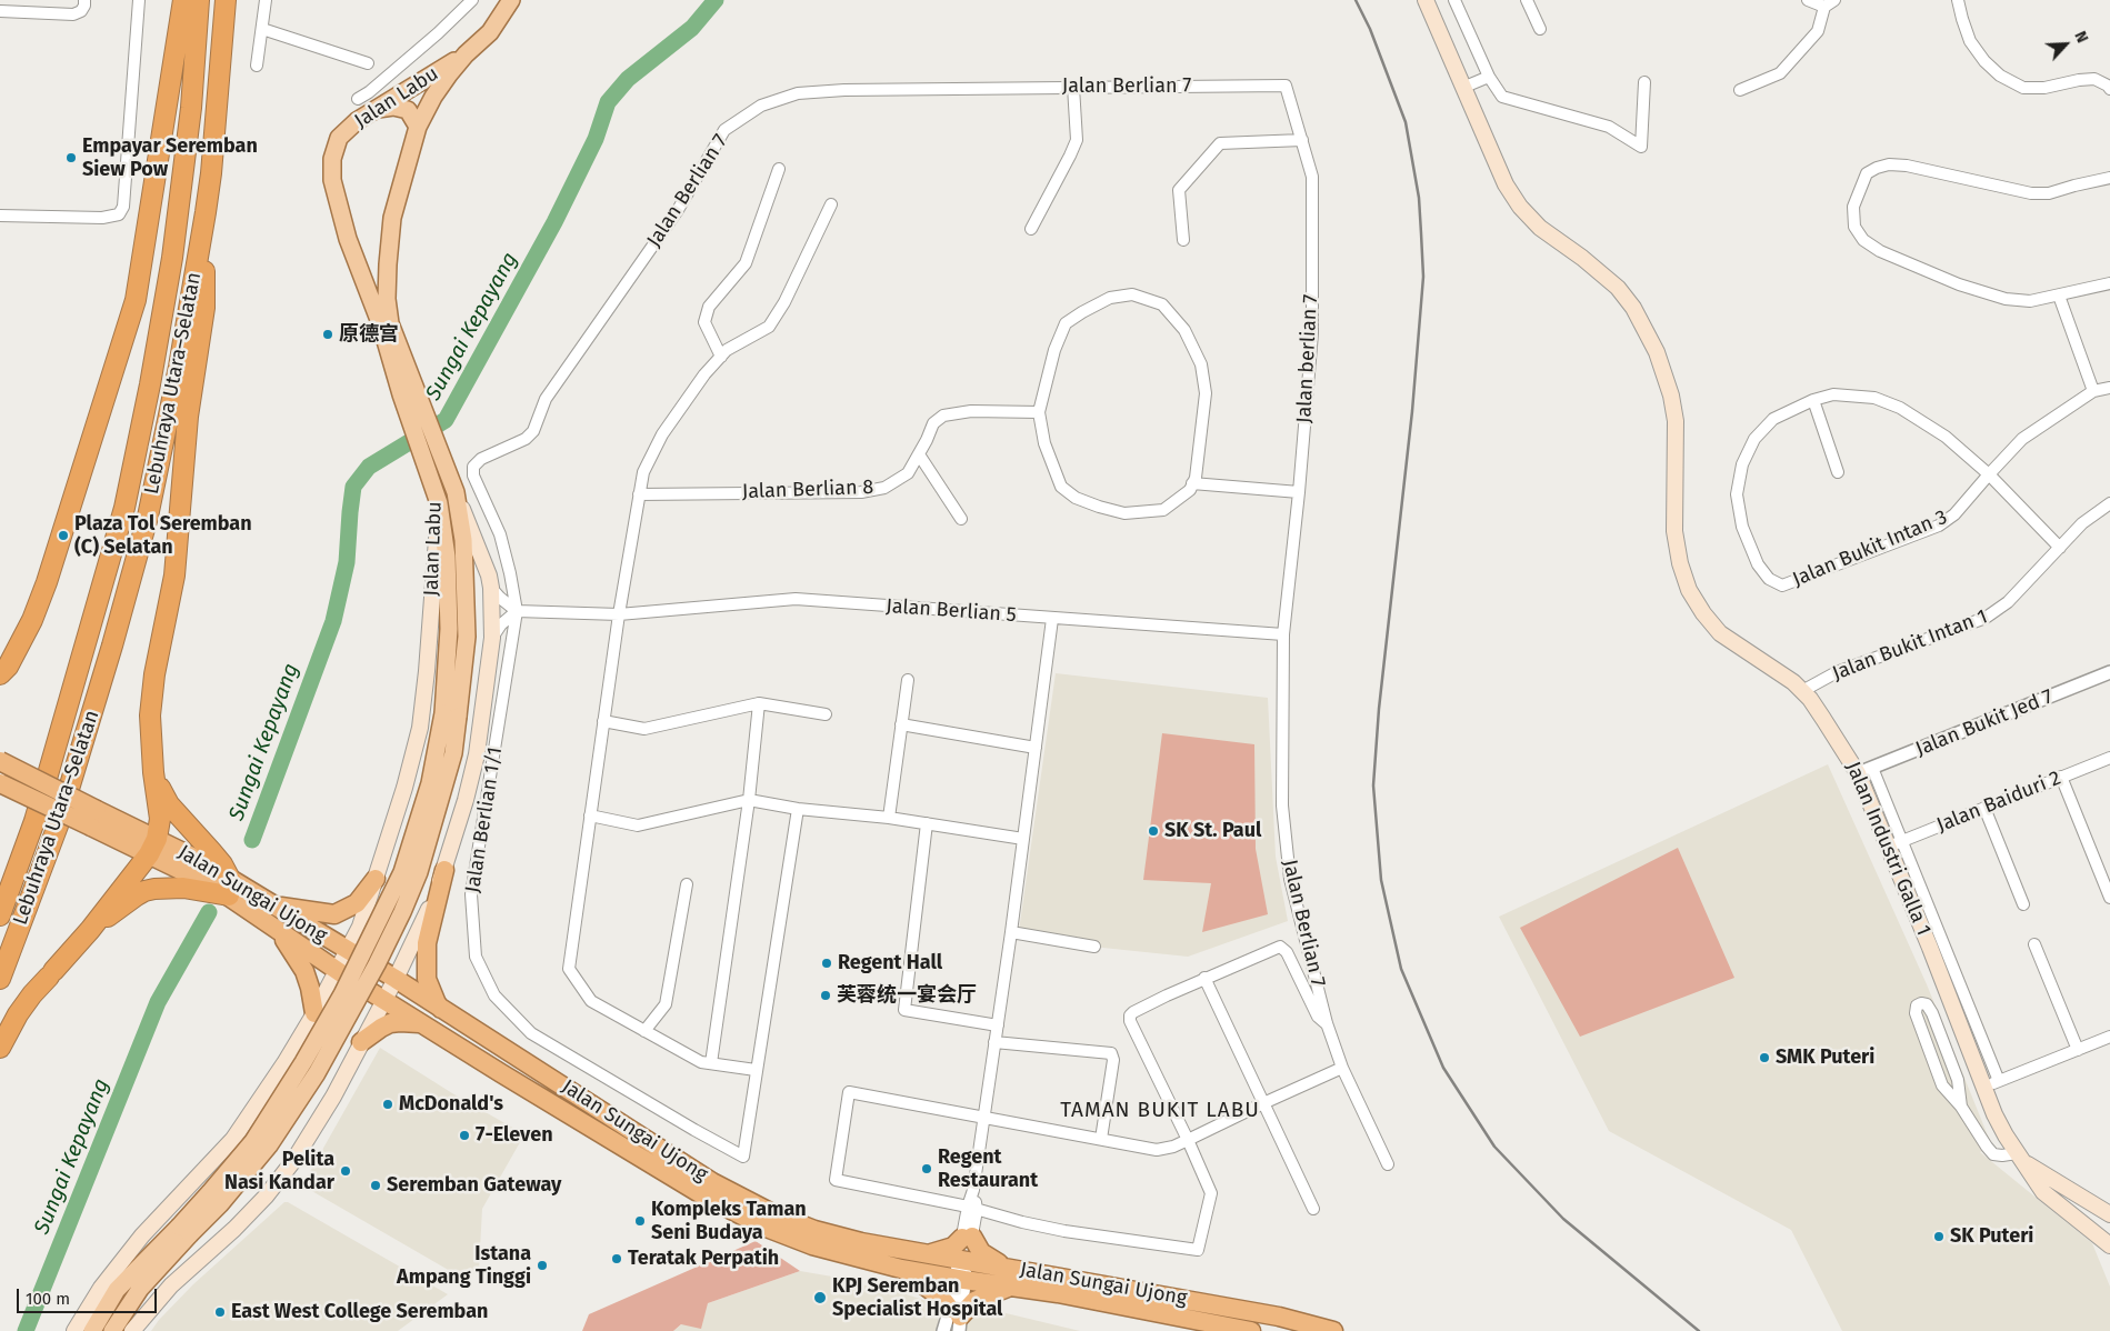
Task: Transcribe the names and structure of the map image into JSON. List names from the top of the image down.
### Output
{
  "streets": {
    "highway": ["Lebuhraya Utara–Selatan", "Jalan Sungai Ujong"],
    "main road": ["Jalan Labu", "Jalan Industri Galla 1"],
    "street": [
      "Jalan Berlian 7",
      "Jalan berlian 7",
      "Jalan Berlian 8",
      "Jalan Bukit Intan 3",
      "Jalan Berlian 5",
      "Jalan Bukit Intan 1",
      "Jalan Bukit Jed 7",
      "Jalan Baiduri 2",
      "Jalan Berlian 1/1"
    ]
  },
  "crossings": [
    ["Jalan Berlian 7", "Jalan berlian 7"],
    ["Jalan Berlian 7", "Jalan Berlian 5"],
    ["Jalan Berlian 7", "Jalan Berlian 1/1"],
    ["Jalan Labu", "Jalan Sungai Ujong"],
    ["Jalan berlian 7", "Jalan Berlian 5"],
    ["Jalan Berlian 5", "Jalan Berlian 1/1"],
    ["Jalan Bukit Intan 1", "Jalan Industri Galla 1"],
    ["Jalan Bukit Jed 7", "Jalan Industri Galla 1"],
    ["Jalan Baiduri 2", "Jalan Industri Galla 1"]
  ],
  "districts": ["TAMAN BUKIT LABU"],
  "water": ["Sungai Kepayang"],
  "places": [
    "Empayar Seremban Siew Pow",
    "原德宫",
    "Plaza Tol Seremban (C) Selatan",
    "SK St. Paul",
    "Regent Hall",
    "芙蓉统一宴会厅",
    "SMK Puteri",
    "McDonald's",
    "7-Eleven",
    "Regent Restaurant",
    "Pelita Nasi Kandar",
    "Seremban Gateway",
    "Kompleks Taman Seni Budaya",
    "SK Puteri",
    "Teratak Perpatih",
    "Istana Ampang Tinggi",
    "KPJ Seremban Specialist Hospital",
    "East West College Seremban"
  ],
  "scale_bar": "100 m",
  "north": "top right"
}
